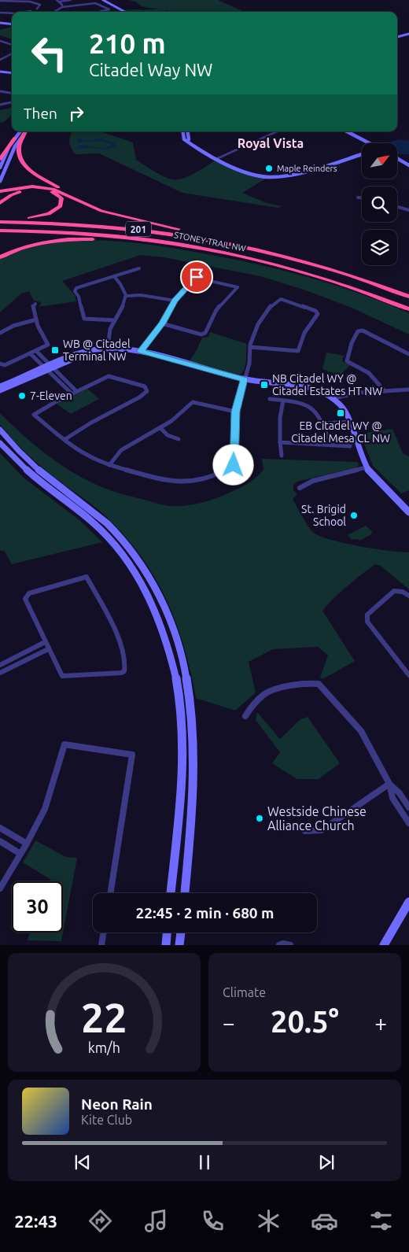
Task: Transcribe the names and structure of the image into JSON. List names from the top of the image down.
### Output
{
  "streets": {
    "highway": ["201", "STONEY TRAIL NW"]
  },
  "districts": ["Royal Vista"],
  "places": {
    "other": [
      "Maple Reinders",
      "7-Eleven",
      "St. Brigid School",
      "Westside Chinese Alliance Church"
    ],
    "transit": ["WB @ Citadel Terminal NW", "NB Citadel WY @ Citadel Estates HT NW", "EB Citadel WY @ Citadel Mesa CL NW"]
  },
  "north": "top right",
  "page": {
    "turn": ["210 m", "Citadel Way NW"],
    "then": "Then",
    "limit": "30",
    "trip": "22:45 · 2 min · 680 m",
    "tile": "Climate",
    "heat": ["−", "20.5°", "+"],
    "song": ["Neon Rain", "Kite Club"],
    "tabs": "22:43",
    "gauge": ["22", "km/h"]
  }
}
